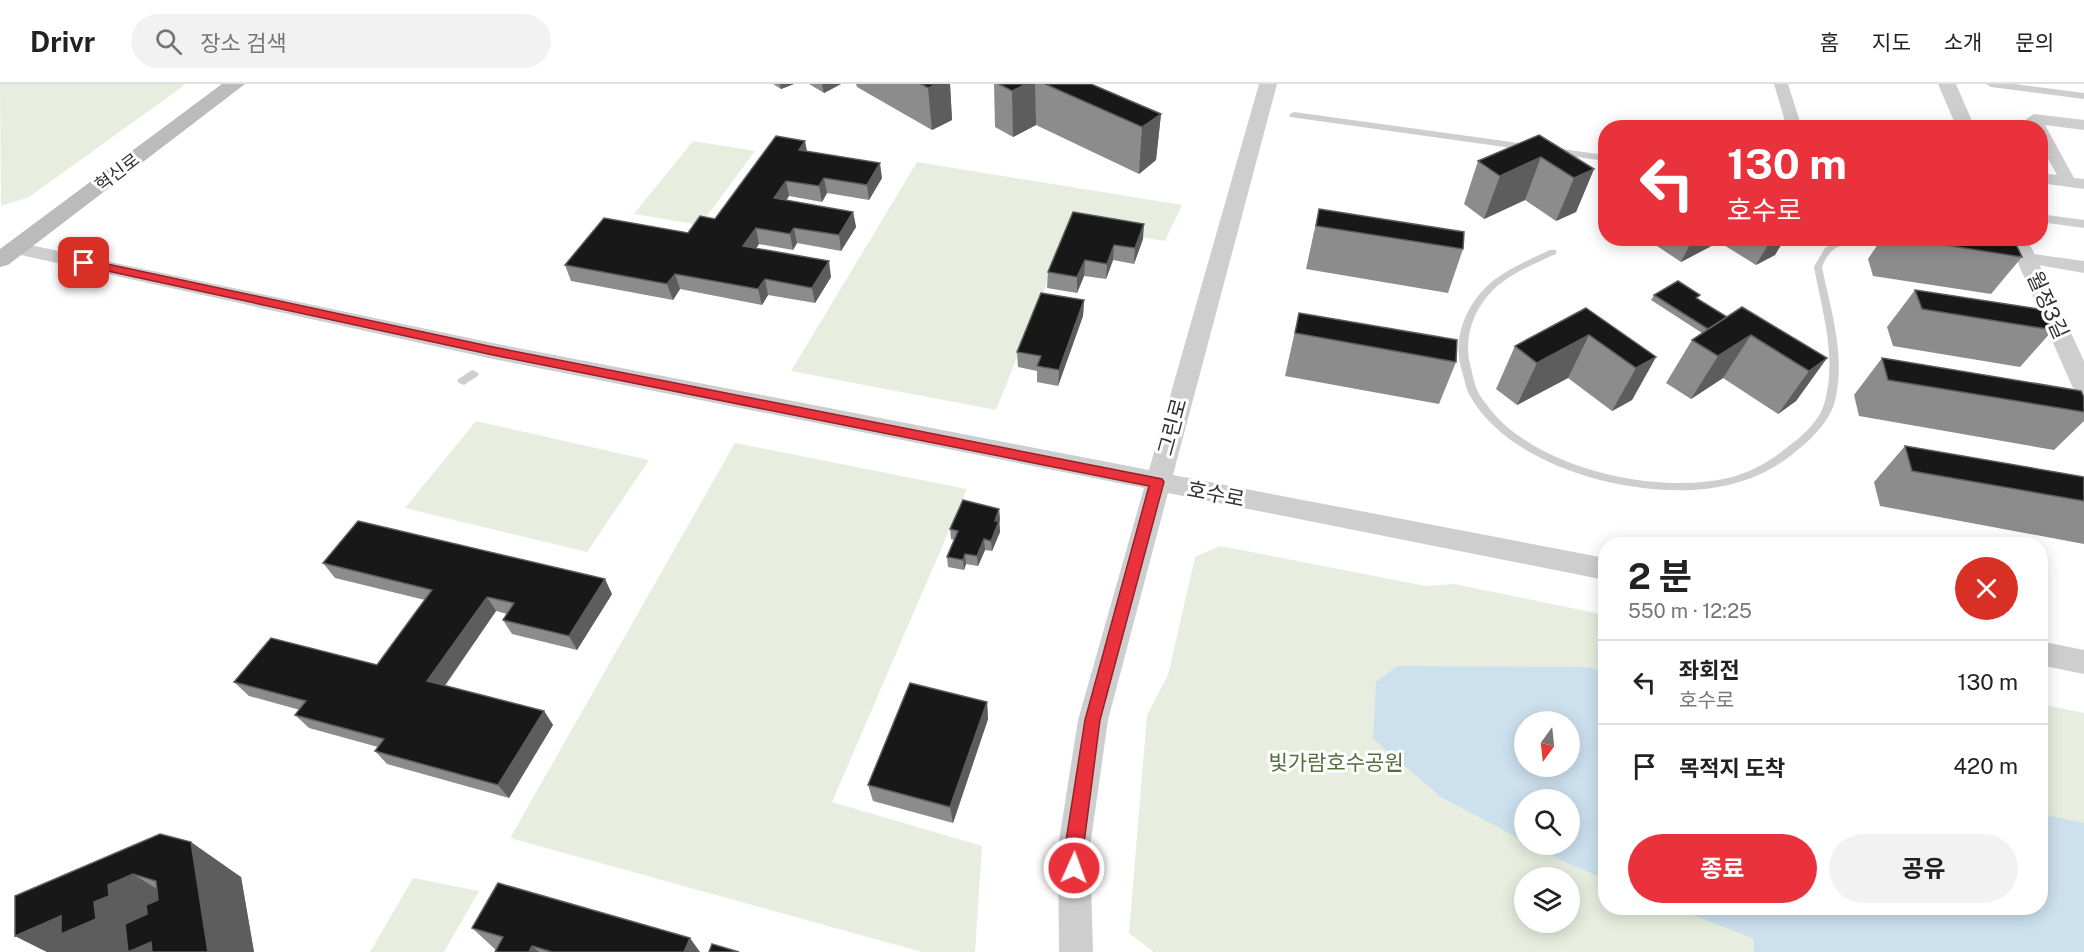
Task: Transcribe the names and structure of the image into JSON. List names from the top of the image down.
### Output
{
  "streets": {
    "main road": ["혁신로"],
    "street": ["월정3길", "그린로", "호수로"]
  },
  "crossings": [
    ["혁신로", "호수로"],
    ["그린로", "호수로"]
  ],
  "parks": ["빛가람호수공원"],
  "north": "bottom",
  "page": {
    "header": "Drivr",
    "search": "장소 검색",
    "nav": [
      "홈",
      "지도",
      "소개",
      "문의"
    ],
    "turn": ["130 m", "호수로"],
    "heading": ["2 분", "550 m · 12:25"],
    "list": [
      {
        "name": "좌회전",
        "note": "호수로",
        "value": "130 m"
      },
      {
        "name": "목적지 도착",
        "value": "420 m"
      }
    ],
    "buttons": ["종료", "공유"]
  }
}
